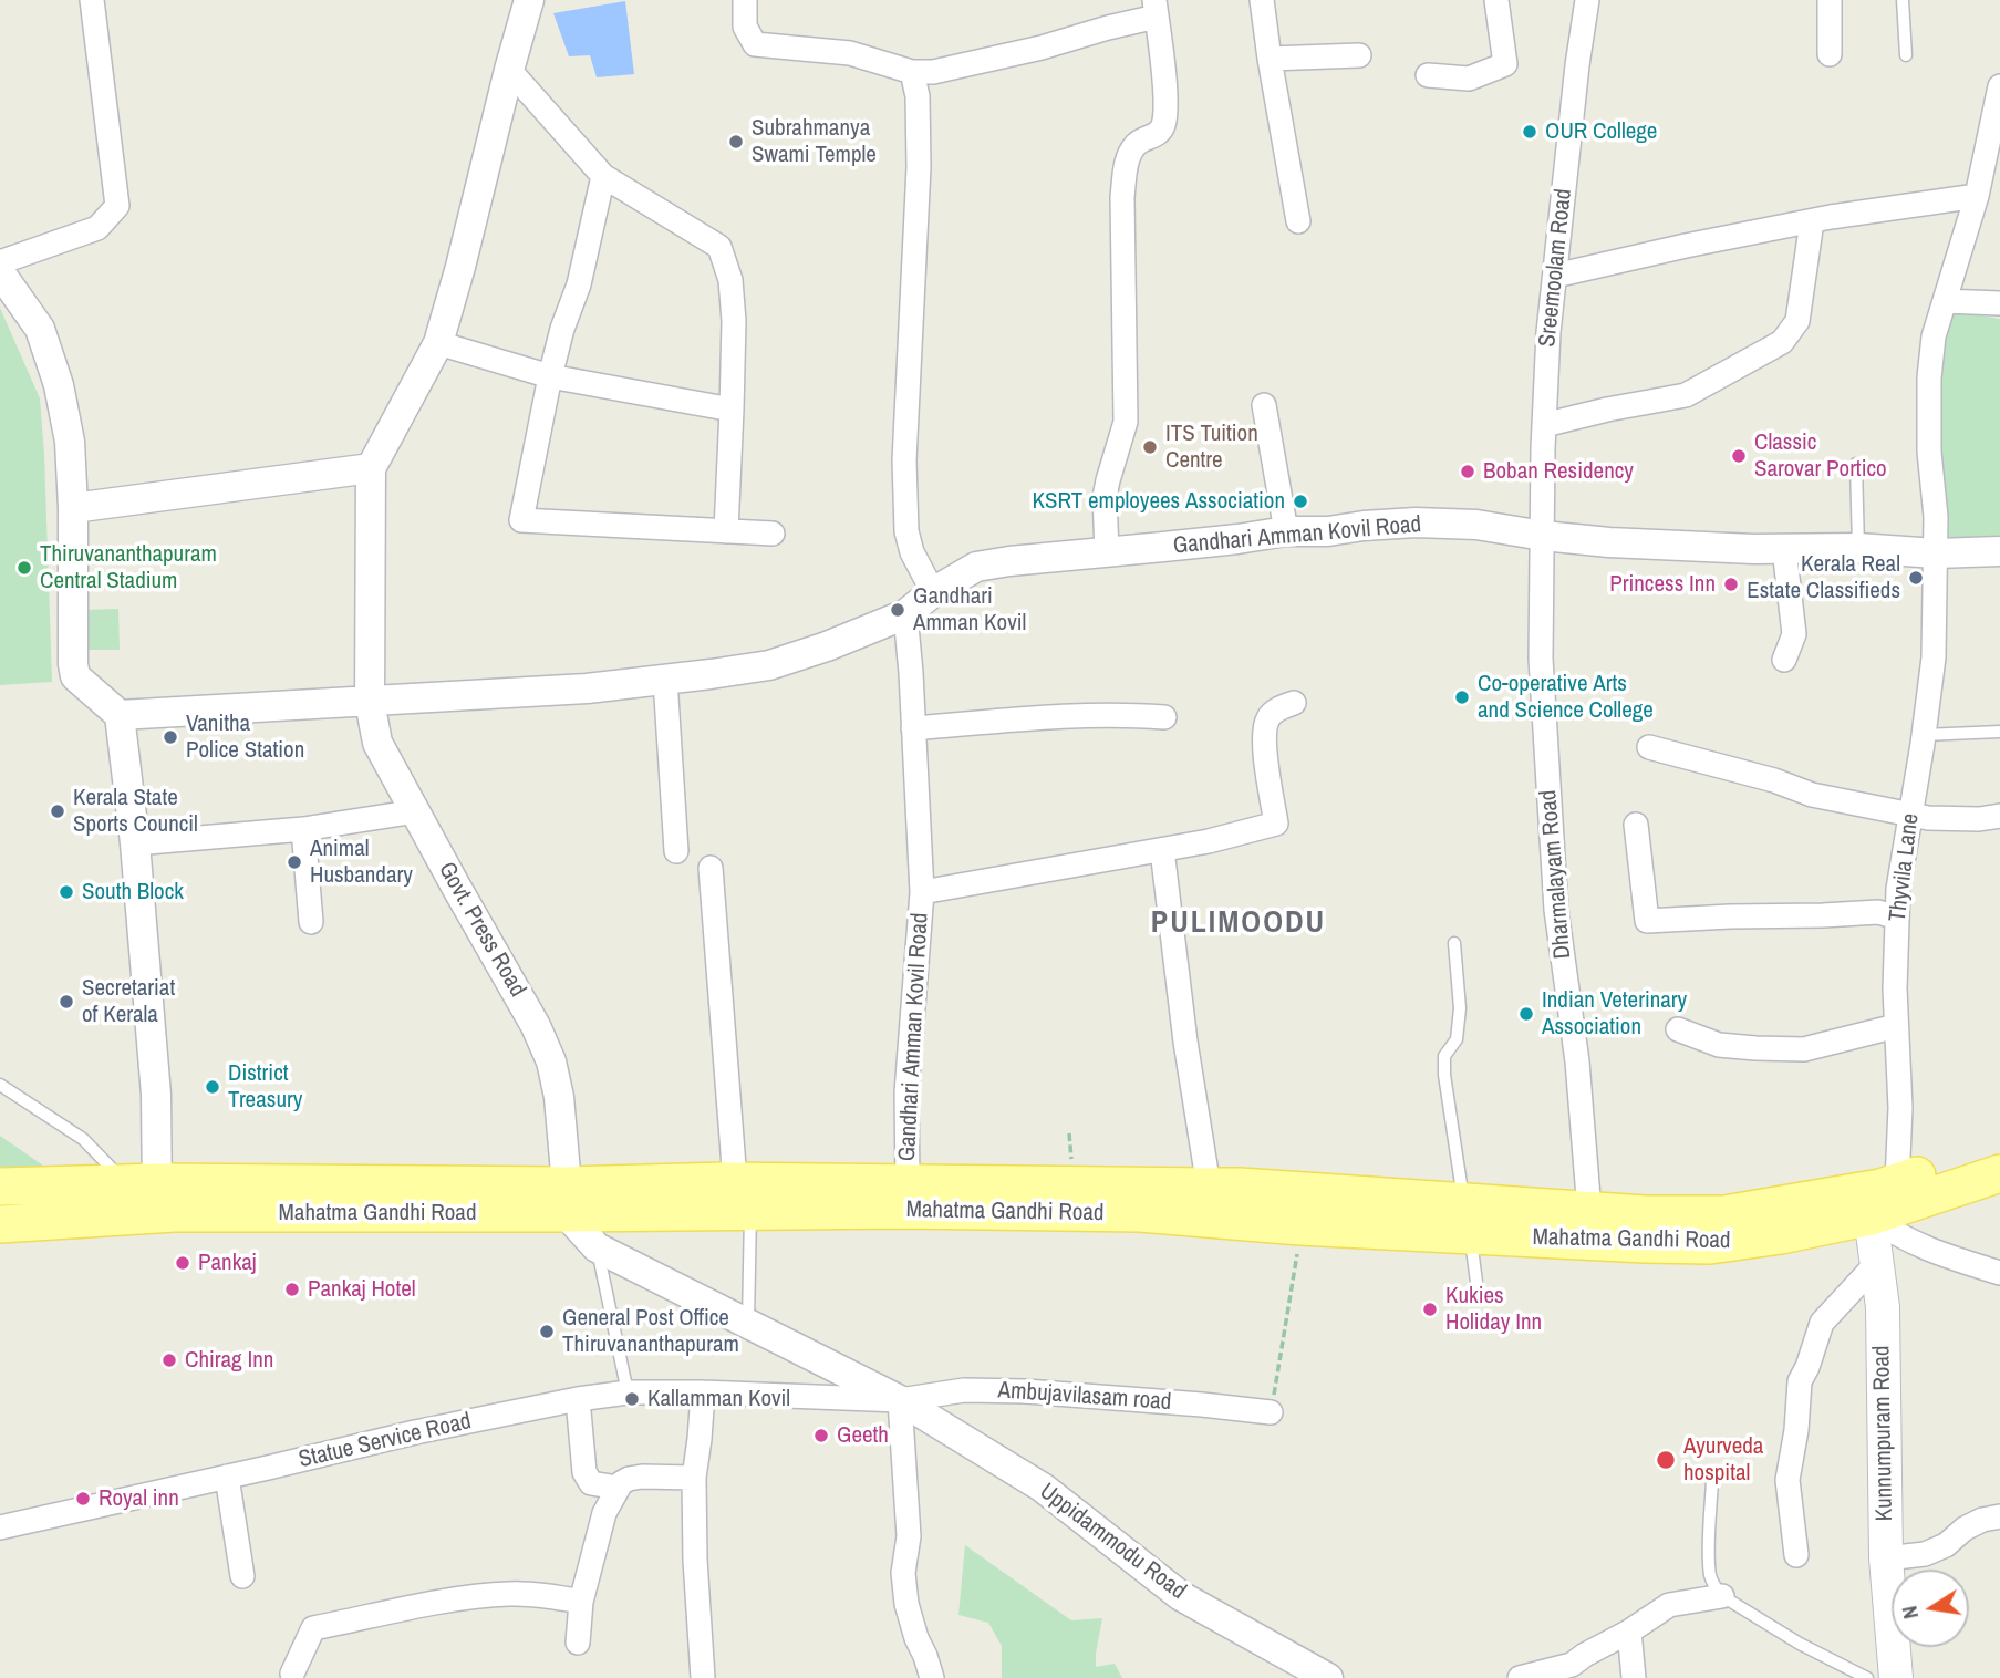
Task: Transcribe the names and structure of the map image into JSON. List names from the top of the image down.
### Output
{
  "streets": {
    "main road": ["Mahatma Gandhi Road", "Kunnumpuram Road"],
    "street": [
      "Sreemoolam Road",
      "Gandhari Amman Kovil Road",
      "Thyvila Lane",
      "Dharmalayam Road",
      "Govt. Press Road",
      "Ambujavilasam road",
      "Statue Service Road",
      "Uppidammodu Road"
    ]
  },
  "crossings": [
    ["Sreemoolam Road", "Gandhari Amman Kovil Road"],
    ["Sreemoolam Road", "Dharmalayam Road"],
    ["Gandhari Amman Kovil Road", "Thyvila Lane"],
    ["Gandhari Amman Kovil Road", "Dharmalayam Road"],
    ["Gandhari Amman Kovil Road", "Govt. Press Road"],
    ["Gandhari Amman Kovil Road", "Mahatma Gandhi Road"],
    ["Thyvila Lane", "Mahatma Gandhi Road"],
    ["Thyvila Lane", "Kunnumpuram Road"],
    ["Dharmalayam Road", "Mahatma Gandhi Road"],
    ["Govt. Press Road", "Mahatma Gandhi Road"],
    ["Mahatma Gandhi Road", "Kunnumpuram Road"],
    ["Ambujavilasam road", "Statue Service Road"],
    ["Ambujavilasam road", "Uppidammodu Road"]
  ],
  "districts": ["PULIMOODU"],
  "places": [
    "OUR College",
    "Subrahmanya Swami Temple",
    "ITS Tuition Centre",
    "Classic Sarovar Portico",
    "Boban Residency",
    "KSRT employees Association",
    "Thiruvananthapuram Central Stadium",
    "Kerala Real Estate Classifieds",
    "Princess Inn",
    "Gandhari Amman Kovil",
    "Co-operative Arts and Science College",
    "Vanitha Police Station",
    "Kerala State Sports Council",
    "Animal Husbandary",
    "South Block",
    "Secretariat of Kerala",
    "Indian Veterinary Association",
    "District Treasury",
    "Pankaj",
    "Pankaj Hotel",
    "Kukies Holiday Inn",
    "General Post Office Thiruvananthapuram",
    "Chirag Inn",
    "Kallamman Kovil",
    "Geeth",
    "Ayurveda hospital",
    "Royal inn"
  ],
  "north": "left"
}
